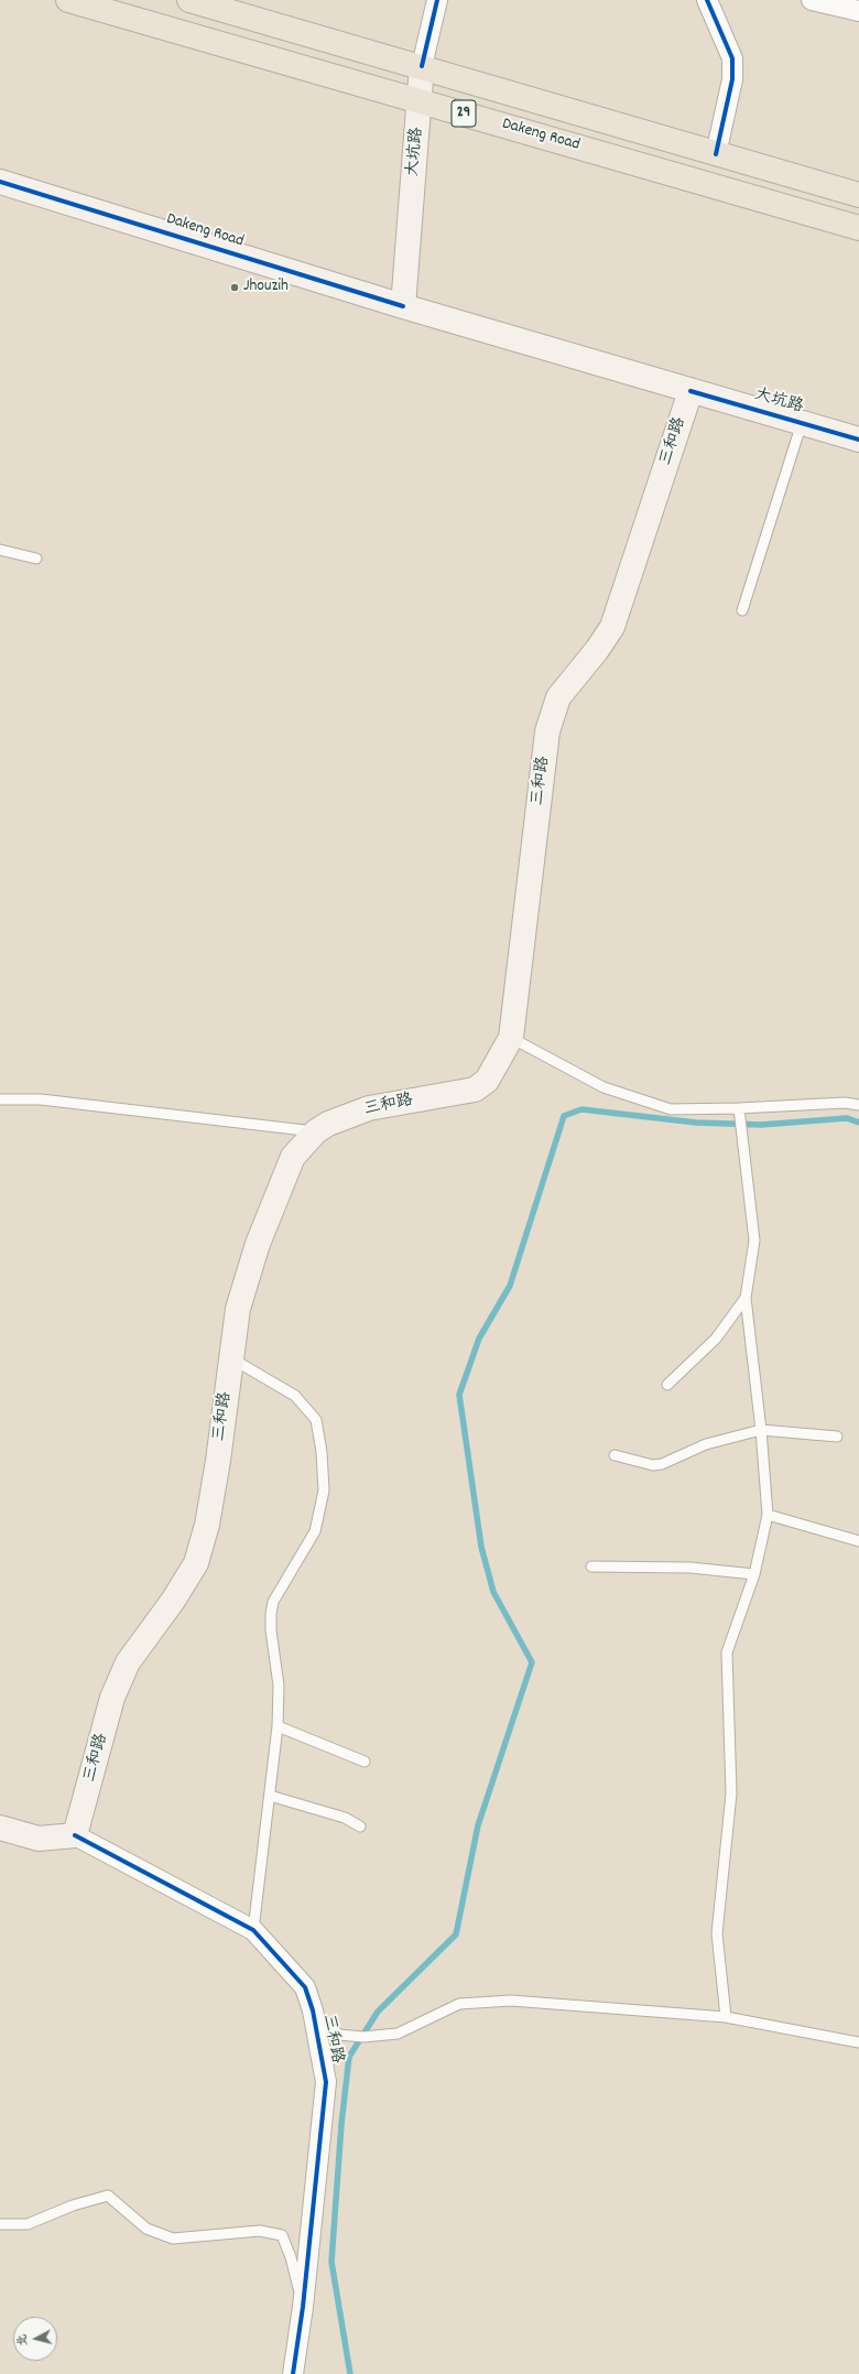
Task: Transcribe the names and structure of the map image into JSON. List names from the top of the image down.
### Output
{
  "streets": {
    "main road": [
      "29",
      "Dakeng Road",
      "大坑路",
      "三和路"
    ]
  },
  "crossings": [
    ["Dakeng Road", "大坑路"],
    ["Dakeng Road", "三和路"],
    ["大坑路", "三和路"]
  ],
  "places": ["Jhouzih"],
  "north": "left"
}
